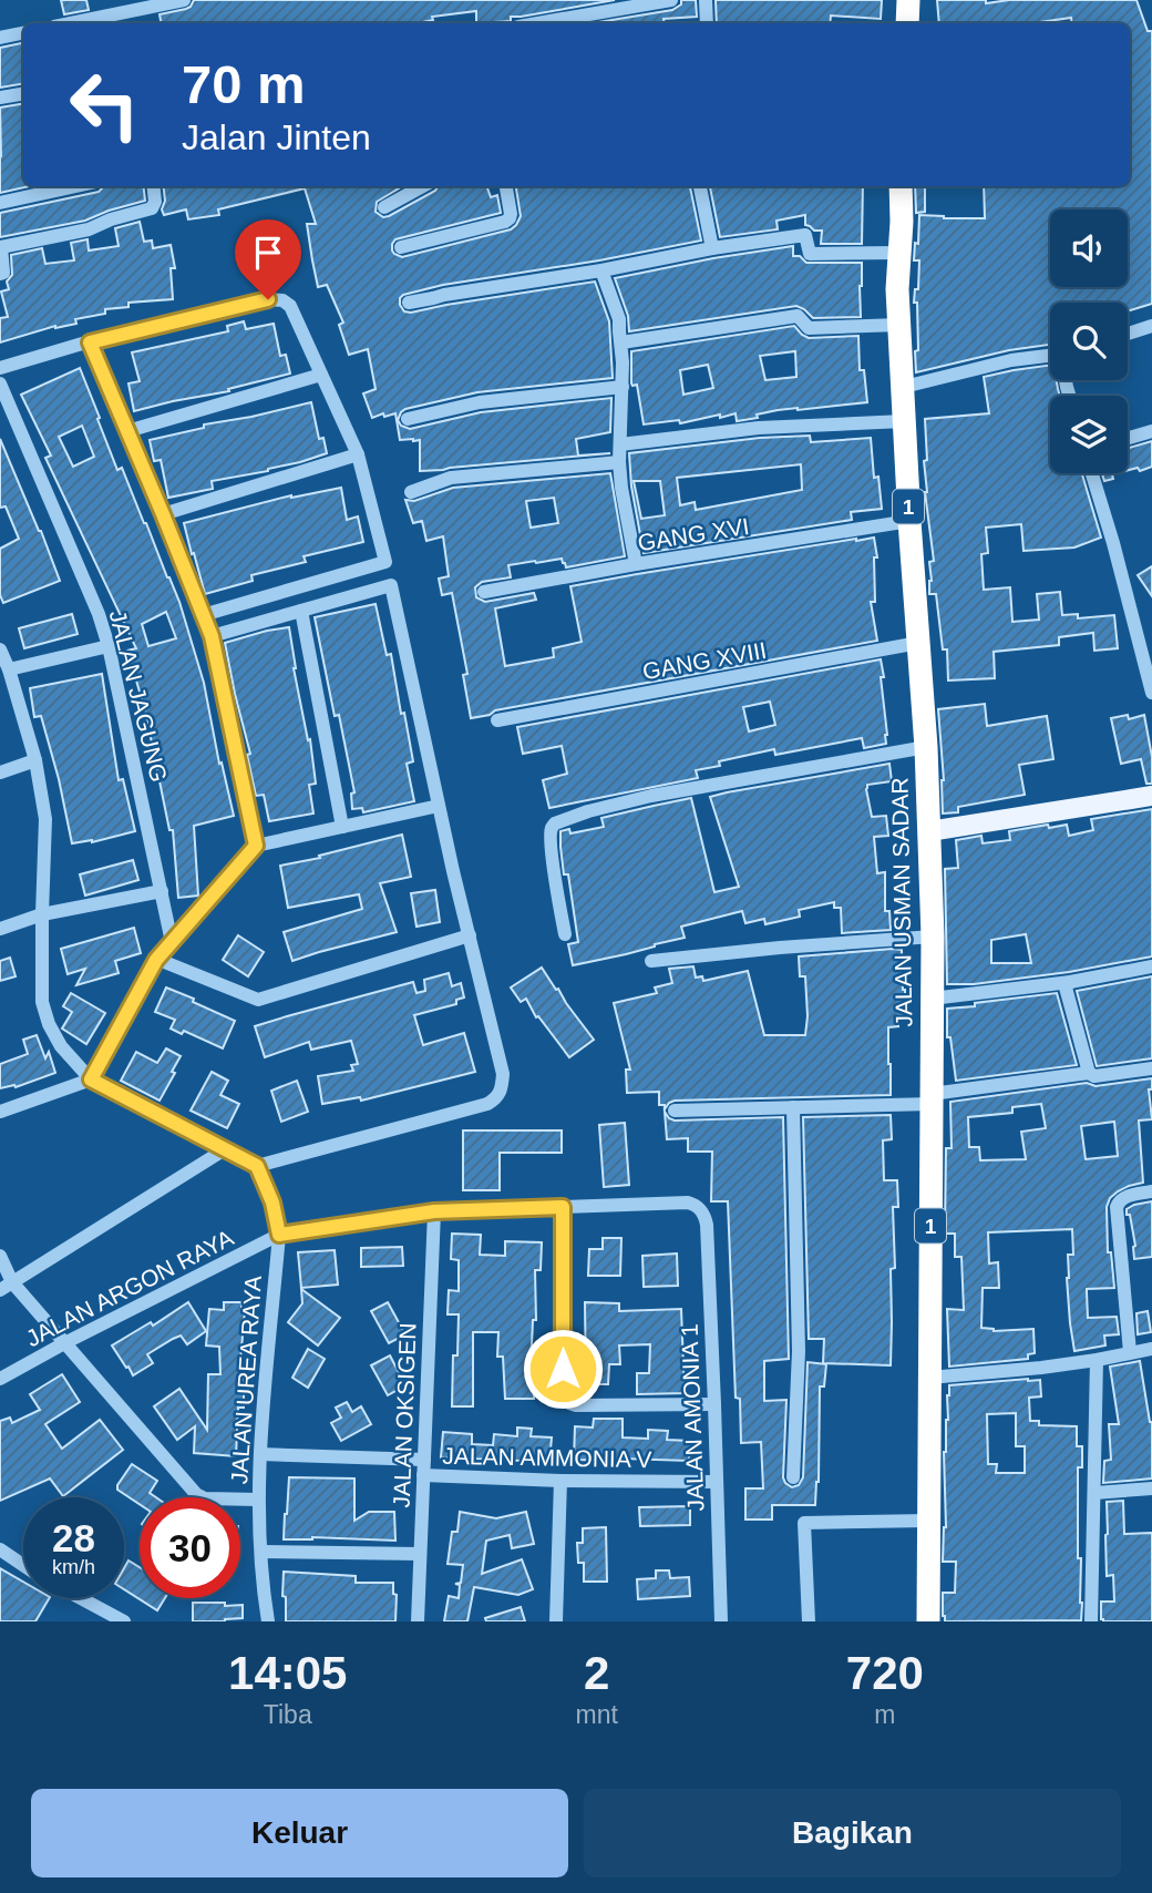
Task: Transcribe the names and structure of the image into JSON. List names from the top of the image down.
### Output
{
  "streets": {
    "highway": ["1", "JALAN USMAN SADAR"],
    "street": [
      "GANG XVI",
      "GANG XVIII",
      "JALAN JAGUNG",
      "JALAN ARGON RAYA",
      "JALAN UREA RAYA",
      "JALAN OKSIGEN",
      "JALAN AMONIA 1",
      "JALAN AMMONIA V"
    ]
  },
  "crossings": [
    ["GANG XVI", "JALAN USMAN SADAR"],
    ["GANG XVIII", "JALAN USMAN SADAR"],
    ["JALAN ARGON RAYA", "JALAN UREA RAYA"],
    ["JALAN ARGON RAYA", "JALAN OKSIGEN"],
    ["JALAN ARGON RAYA", "JALAN AMONIA 1"],
    ["JALAN OKSIGEN", "JALAN AMMONIA V"],
    ["JALAN AMONIA 1", "JALAN AMMONIA V"]
  ],
  "page": {
    "turn": ["70 m", "Jalan Jinten"],
    "speed": "28 km/h",
    "limit": "30",
    "eta": [
      "14:05",
      "Tiba",
      "2",
      "mnt",
      "720",
      "m"
    ],
    "buttons": ["Keluar", "Bagikan"]
  }
}
